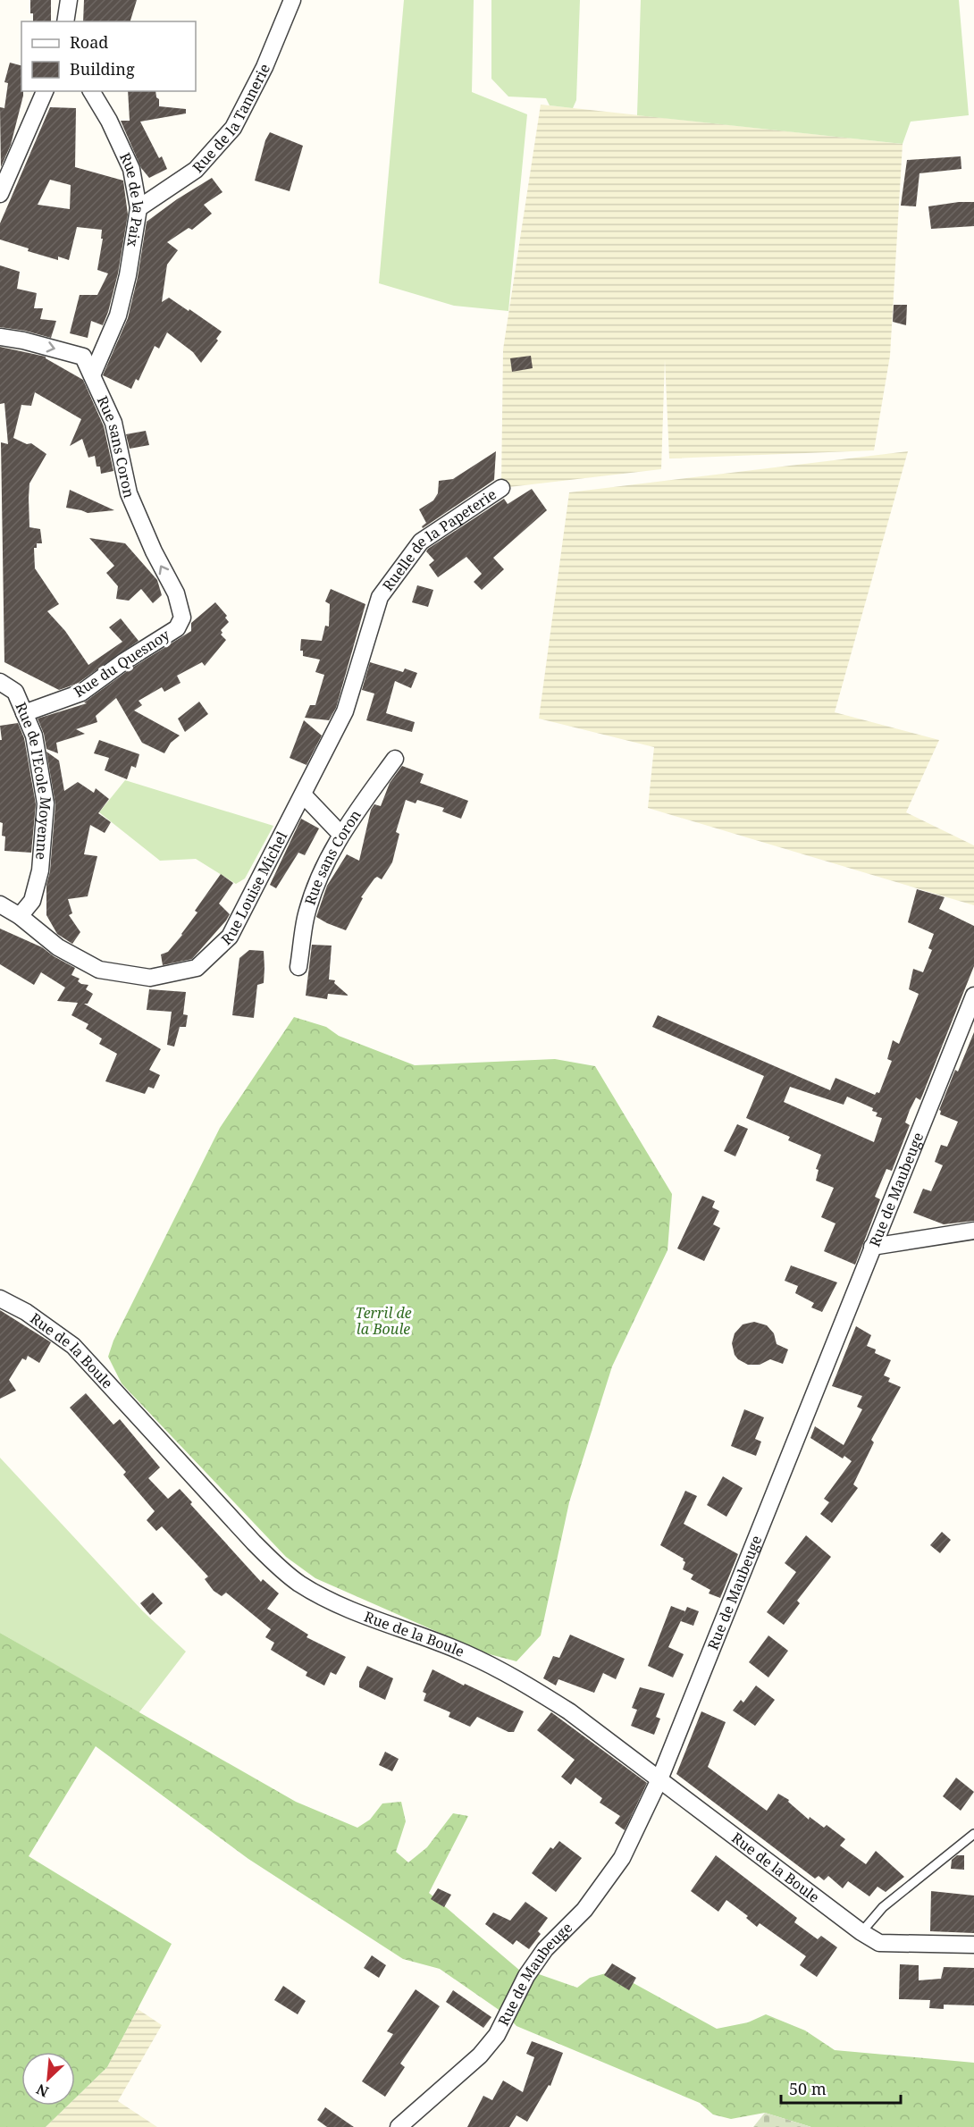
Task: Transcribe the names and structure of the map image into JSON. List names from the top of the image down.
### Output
{
  "streets": {
    "street": [
      "Rue de la Tannerie",
      "Rue de la Paix",
      "Rue sans Coron",
      "Ruelle de la Papeterie",
      "Rue du Quesnoy",
      "Rue de l'Ecole Moyenne",
      "Rue Louise Michel",
      "Rue de Maubeuge",
      "Rue de la Boule"
    ]
  },
  "crossings": [
    ["Rue de la Tannerie", "Rue de la Paix"],
    ["Rue de la Paix", "Rue sans Coron"],
    ["Rue sans Coron", "Rue du Quesnoy"],
    ["Ruelle de la Papeterie", "Rue Louise Michel"],
    ["Rue du Quesnoy", "Rue de l'Ecole Moyenne"],
    ["Rue de l'Ecole Moyenne", "Rue Louise Michel"],
    ["Rue de Maubeuge", "Rue de la Boule"]
  ],
  "parks": ["Terril de la Boule"],
  "legend": ["Road", "Building"],
  "scale_bar": "50 m",
  "north": "bottom left"
}
